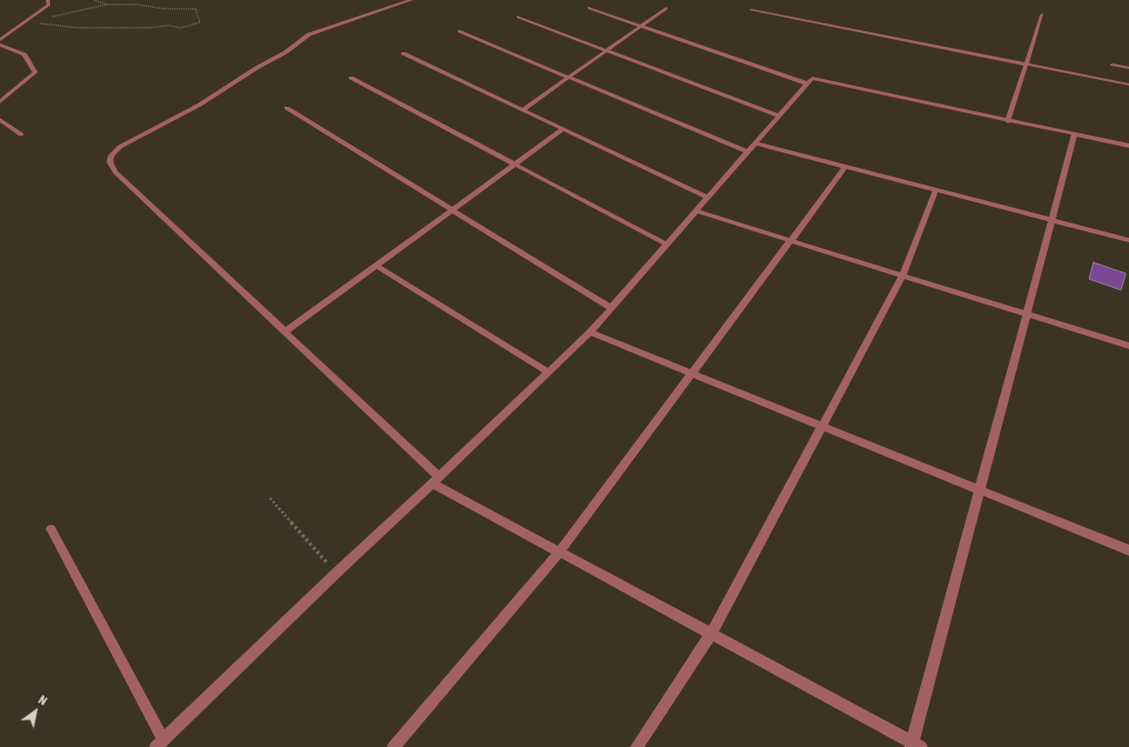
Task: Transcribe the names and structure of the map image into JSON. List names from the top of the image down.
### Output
{
  "north": "top right"
}
